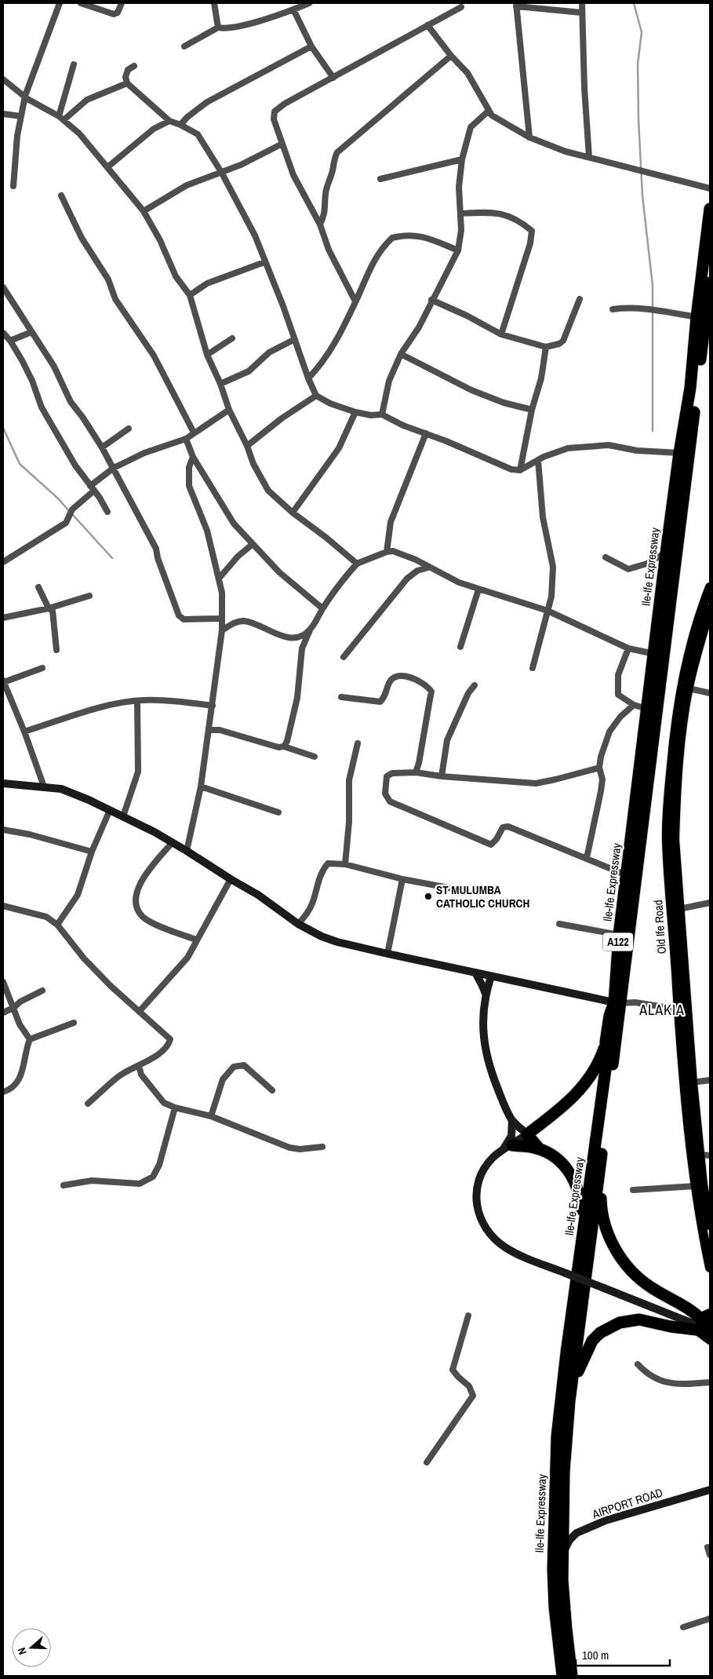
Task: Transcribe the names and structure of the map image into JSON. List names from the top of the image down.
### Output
{
  "streets": {
    "highway": ["Ile-Ife Expressway", "A122"],
    "main road": ["Old Ife Road"],
    "street": ["AIRPORT ROAD"]
  },
  "crossings": [
    ["Ile-Ife Expressway", "AIRPORT ROAD"]
  ],
  "districts": ["ALAKIA"],
  "places": ["ST MULUMBA CATHOLIC CHURCH"],
  "scale_bar": "100 m",
  "north": "left"
}
